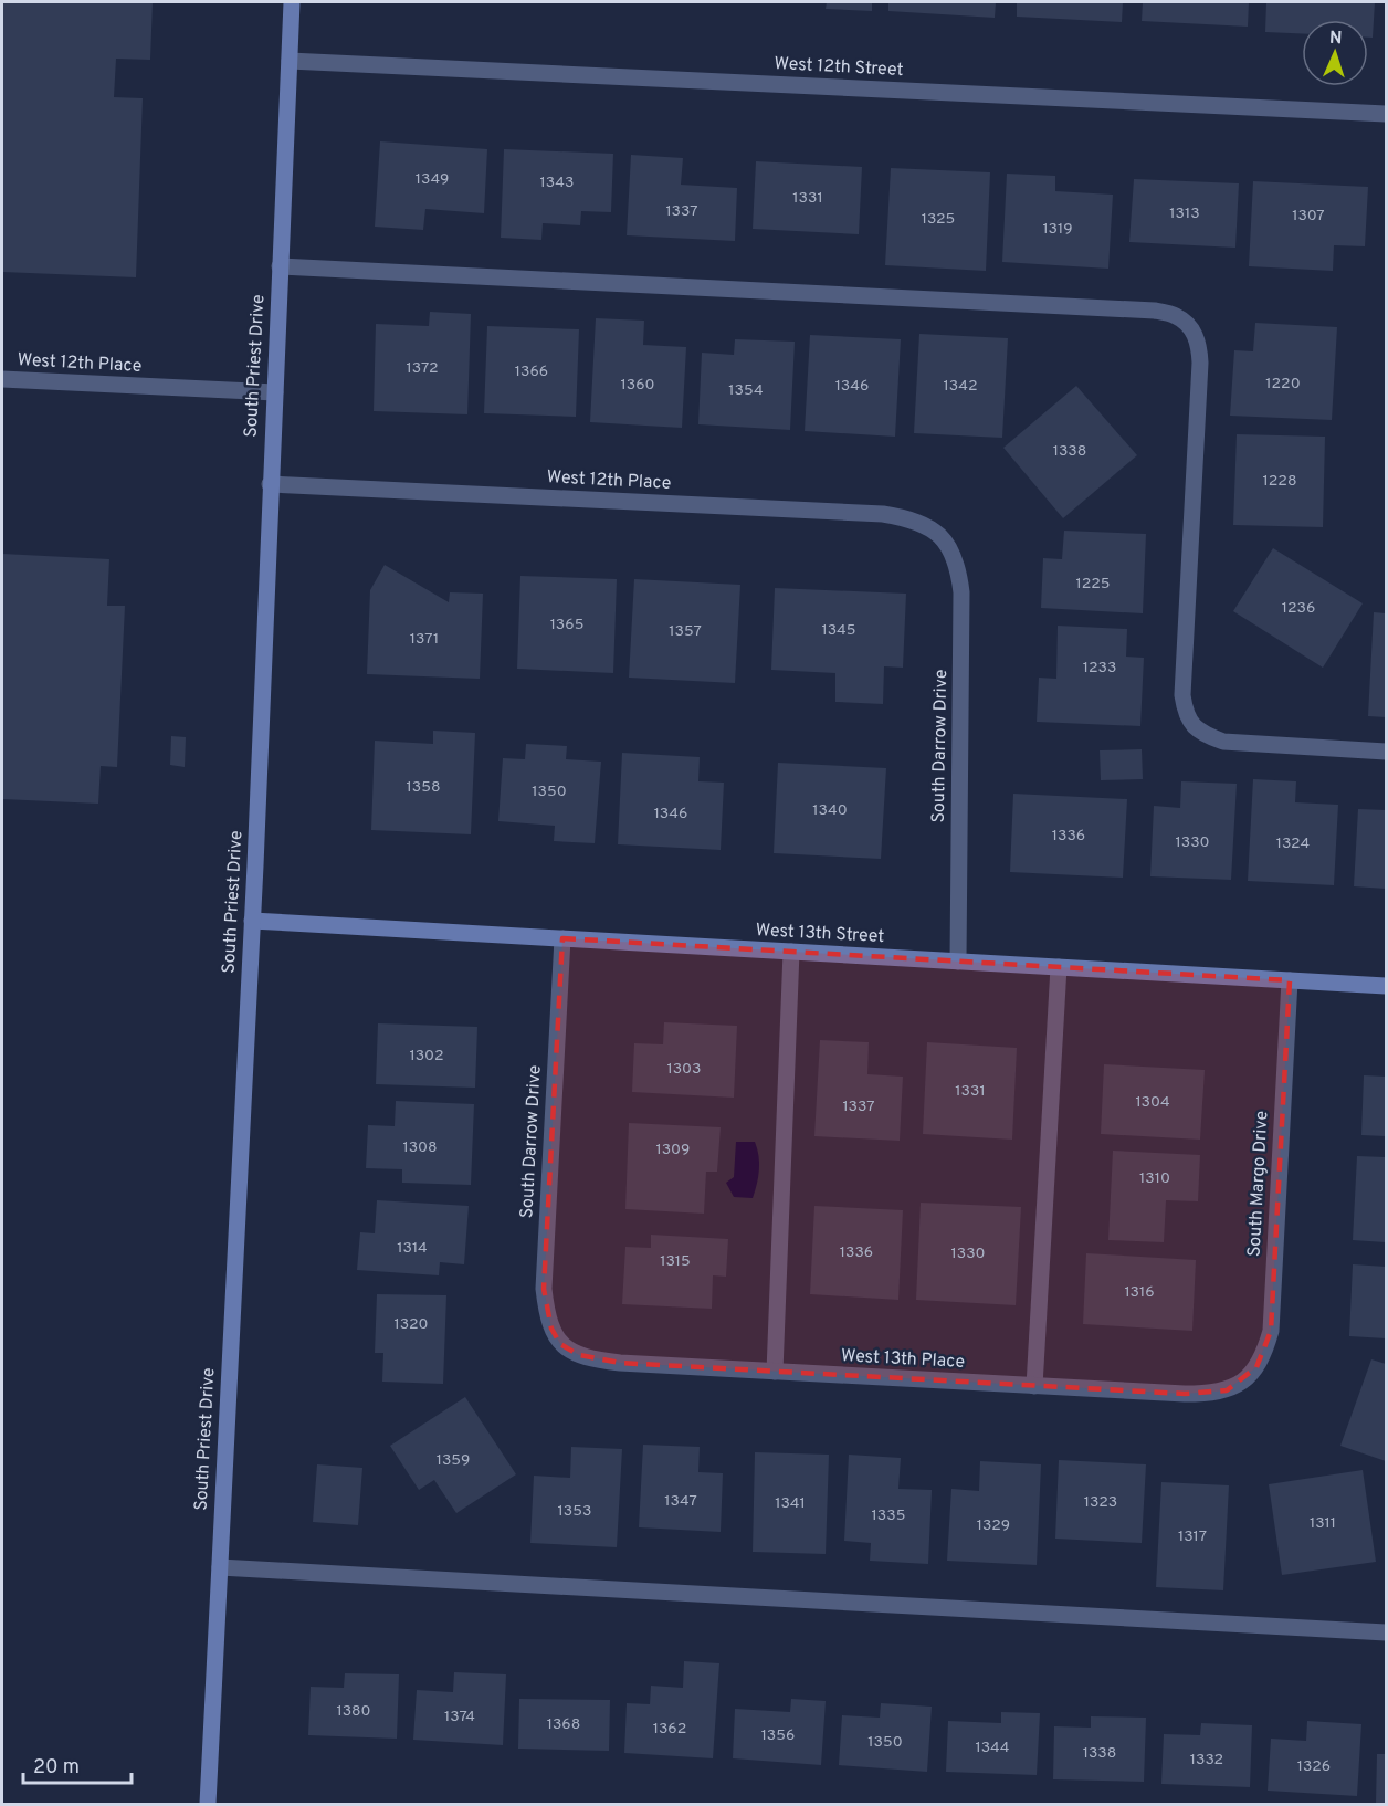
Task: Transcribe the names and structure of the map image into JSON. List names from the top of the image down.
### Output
{
  "streets": {
    "main road": ["South Priest Drive", "West 13th Street"],
    "street": [
      "West 12th Street",
      "West 12th Place",
      "South Darrow Drive",
      "South Margo Drive",
      "West 13th Place"
    ]
  },
  "crossings": [
    ["West 12th Street", "South Priest Drive"],
    ["West 12th Place", "South Priest Drive"],
    ["West 12th Place", "South Darrow Drive"],
    ["South Priest Drive", "West 13th Street"],
    ["South Darrow Drive", "West 13th Street"],
    ["South Darrow Drive", "West 13th Place"],
    ["West 13th Street", "South Margo Drive"],
    ["South Margo Drive", "West 13th Place"]
  ],
  "house_numbers": [
    "1349",
    "1343",
    "1331",
    "1337",
    "1313",
    "1307",
    "1325",
    "1319",
    "1372",
    "1366",
    "1220",
    "1360",
    "1346",
    "1342",
    "1354",
    "1338",
    "1228",
    "1225",
    "1236",
    "1365",
    "1345",
    "1357",
    "1371",
    "1233",
    "1358",
    "1350",
    "1340",
    "1346",
    "1336",
    "1330",
    "1324",
    "1302",
    "1303",
    "1331",
    "1304",
    "1337",
    "1308",
    "1309",
    "1310",
    "1314",
    "1336",
    "1330",
    "1315",
    "1316",
    "1320",
    "1359",
    "1347",
    "1323",
    "1341",
    "1353",
    "1335",
    "1311",
    "1329",
    "1317",
    "1380",
    "1374",
    "1368",
    "1362",
    "1356",
    "1350",
    "1344",
    "1338",
    "1332",
    "1326"
  ],
  "scale_bar": "20 m",
  "north": "top"
}
